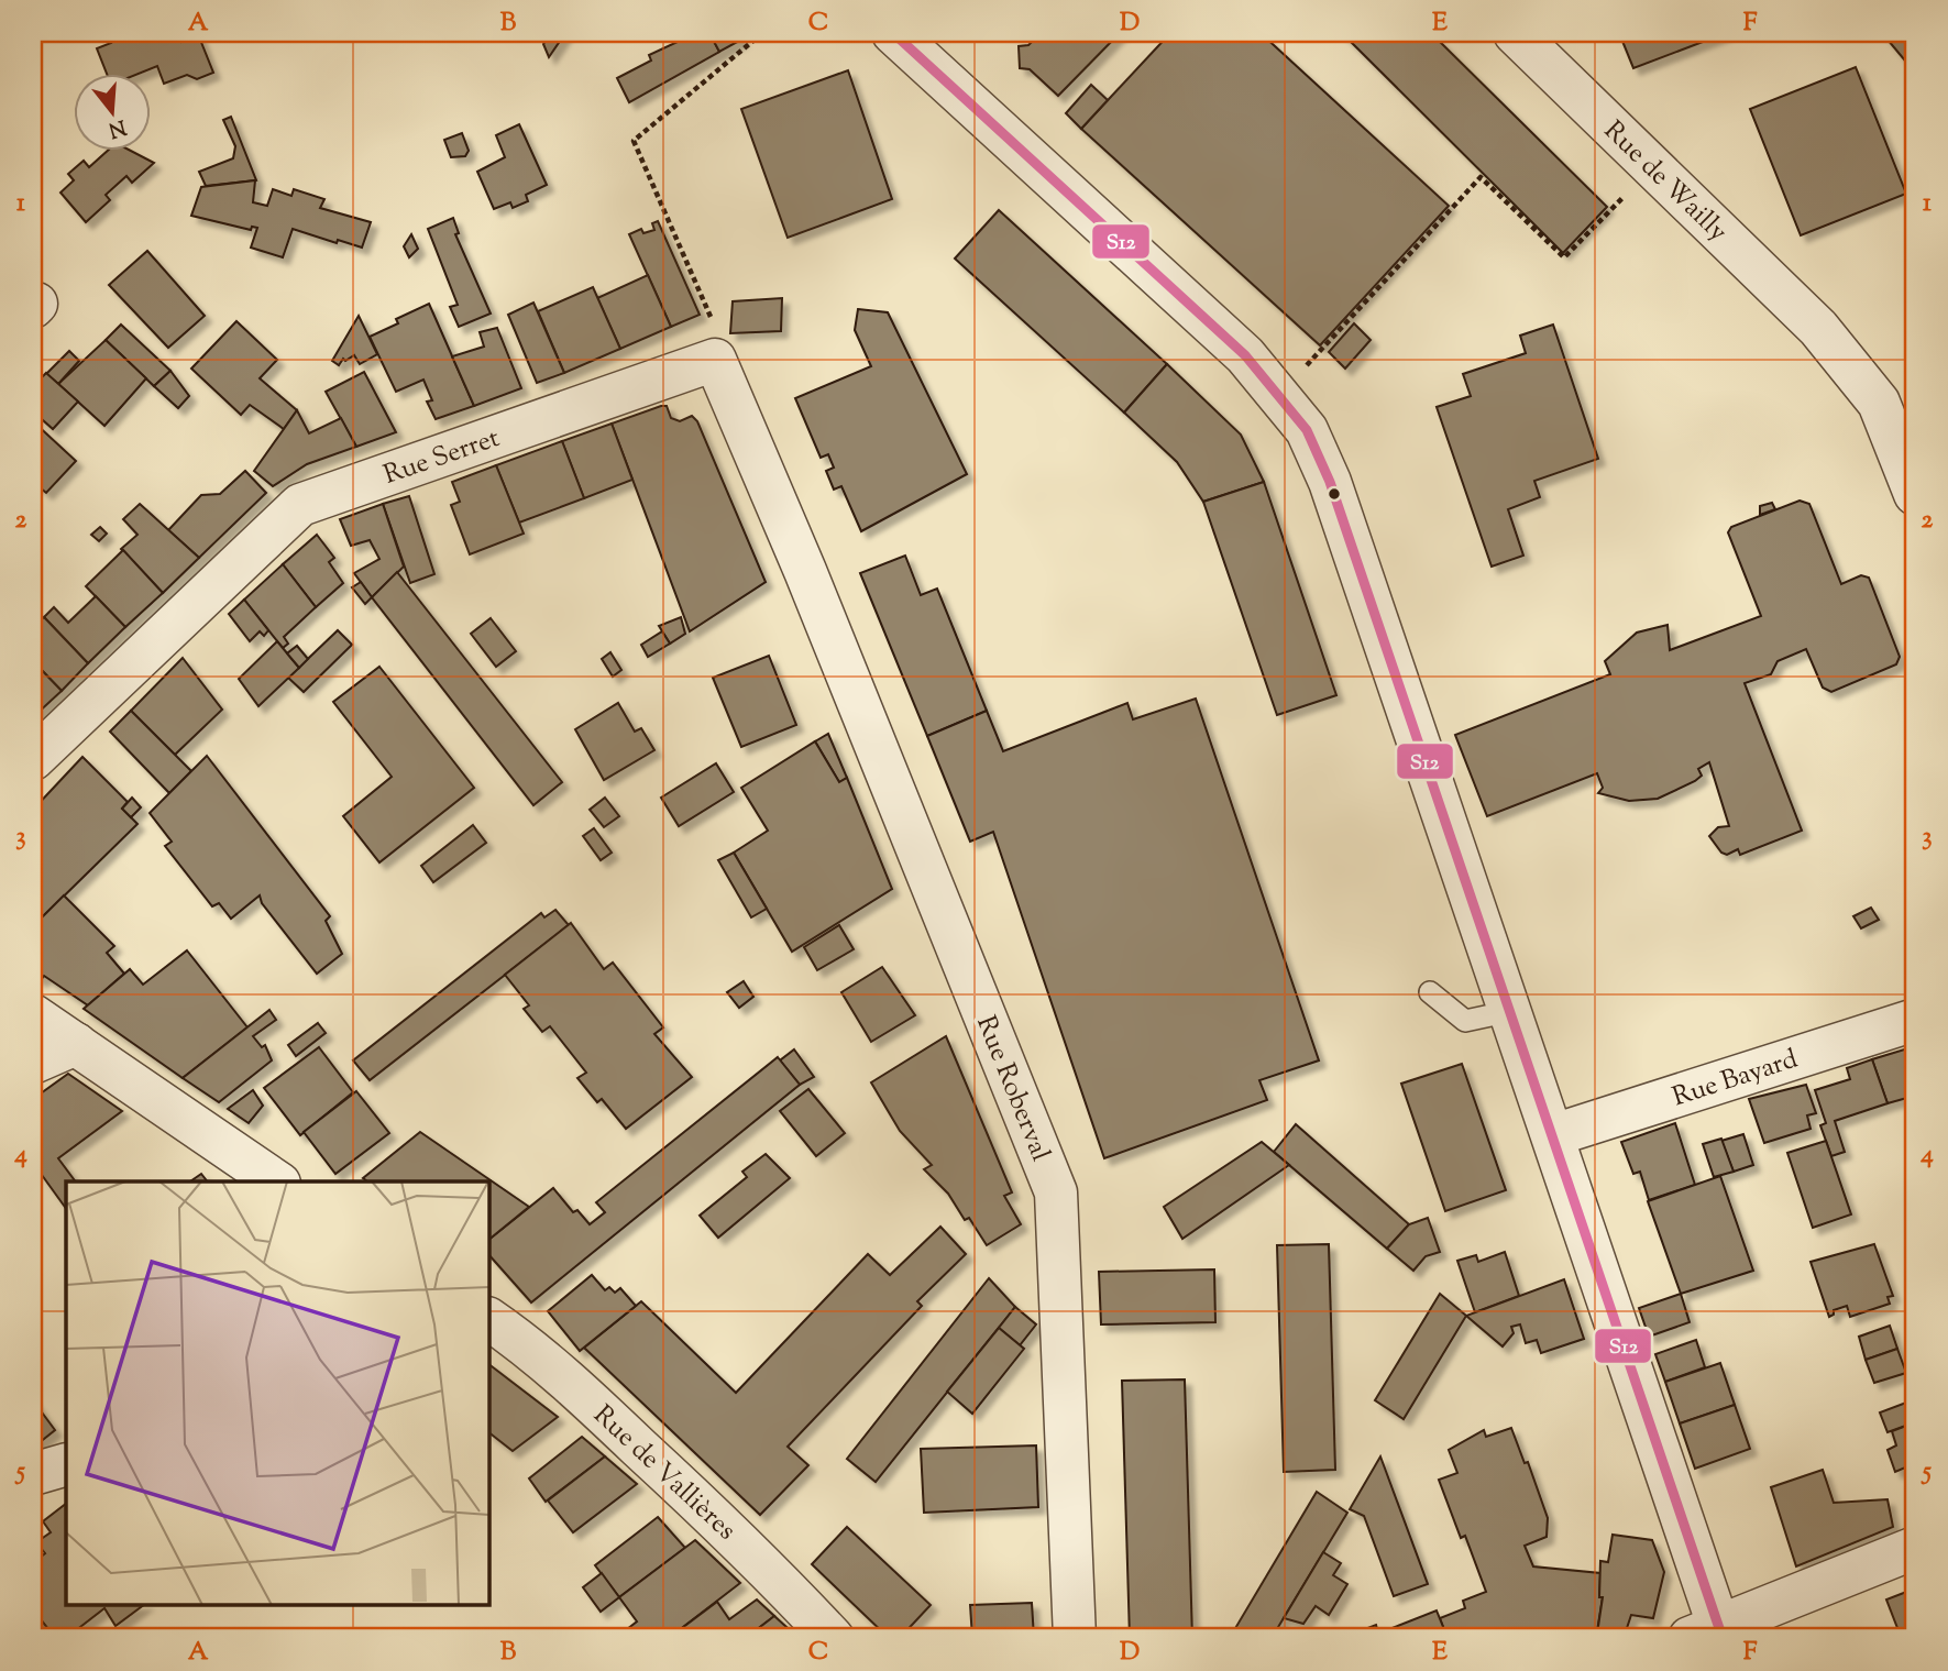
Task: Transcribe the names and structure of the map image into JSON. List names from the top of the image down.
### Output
{
  "streets": {
    "street": [
      "Rue de Wailly",
      "Rue Serret",
      "Rue Bayard",
      "Rue Roberval",
      "Rue de Vallières"
    ]
  },
  "crossings": [
    ["Rue Serret", "Rue Roberval"]
  ],
  "lines": ["transit line S12"],
  "north": "bottom",
  "grid": {
    "columns": [
      "A",
      "B",
      "C",
      "D",
      "E",
      "F"
    ],
    "rows": [
      "1",
      "2",
      "3",
      "4",
      "5"
    ]
  }
}
